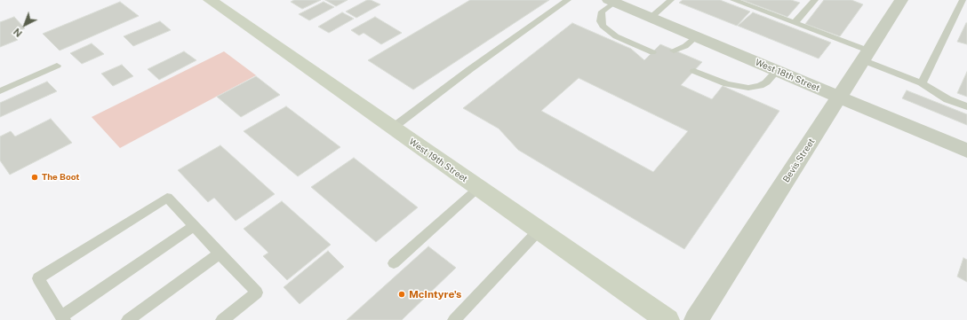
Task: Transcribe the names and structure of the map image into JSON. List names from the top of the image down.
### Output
{
  "streets": {
    "street": ["West 18th Street", "West 19th Street", "Bevis Street"]
  },
  "crossings": [
    ["West 18th Street", "Bevis Street"]
  ],
  "places": ["The Boot", "McIntyre's"],
  "north": "bottom left"
}
